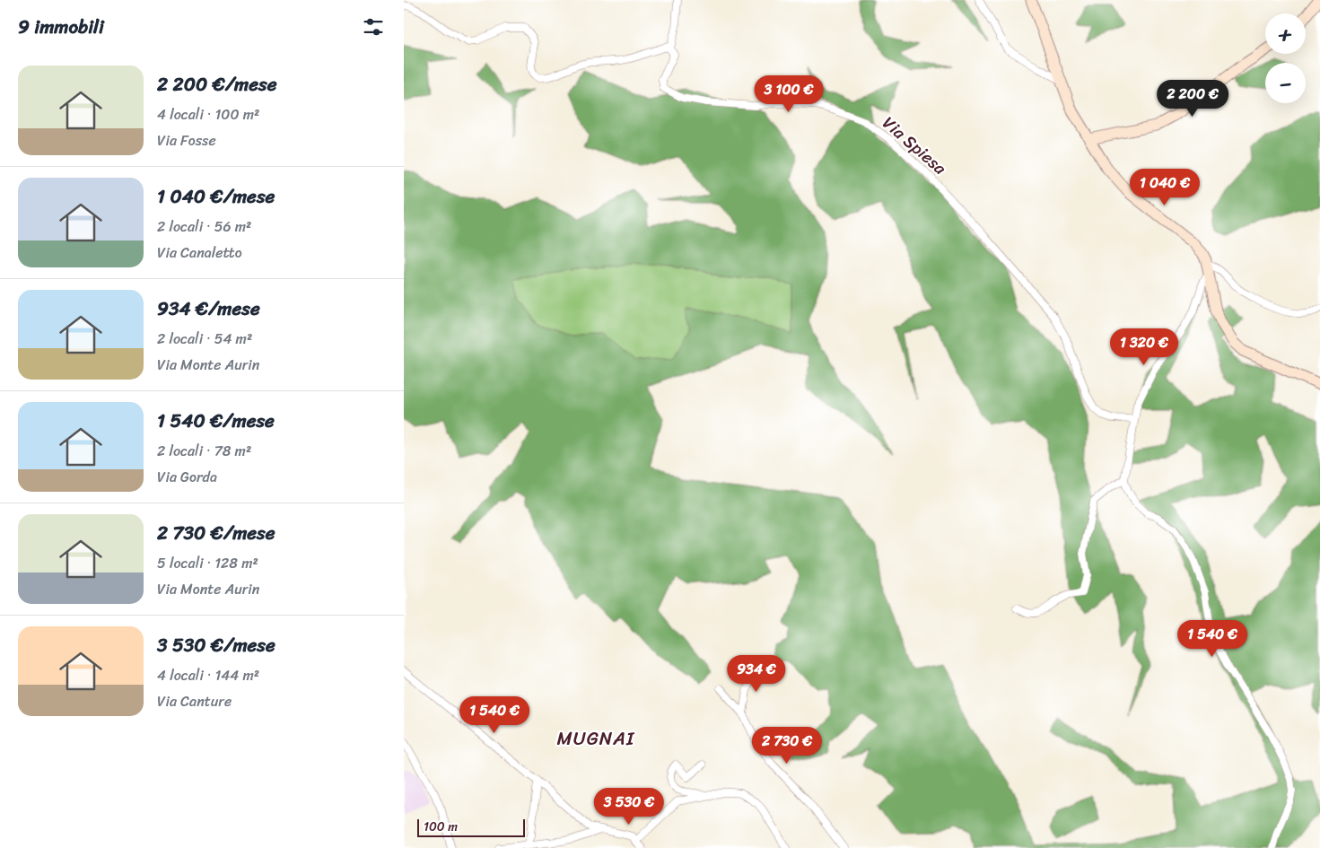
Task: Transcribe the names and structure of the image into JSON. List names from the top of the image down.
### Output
{
  "streets": {
    "street": ["Via Spiesa"]
  },
  "districts": ["MUGNAI"],
  "scale_bar": "100 m",
  "page": {
    "heading": "9 immobili",
    "map_buttons": ["+", "−"],
    "list": [
      {
        "name": "2 200 €/mese",
        "note": "4 locali · 100 m² · Via Fosse"
      },
      {
        "name": "1 040 €/mese",
        "note": "2 locali · 56 m² · Via Canaletto"
      },
      {
        "name": "934 €/mese",
        "note": "2 locali · 54 m² · Via Monte Aurin"
      },
      {
        "name": "1 540 €/mese",
        "note": "2 locali · 78 m² · Via Gorda"
      },
      {
        "name": "2 730 €/mese",
        "note": "5 locali · 128 m² · Via Monte Aurin"
      },
      {
        "name": "3 530 €/mese",
        "note": "4 locali · 144 m² · Via Canture"
      }
    ],
    "price": [
      "3 100 €",
      "2 200 €",
      "1 040 €",
      "1 320 €",
      "1 540 €",
      "934 €",
      "1 540 €",
      "2 730 €",
      "3 530 €"
    ],
    "scale": "100 m"
  }
}
